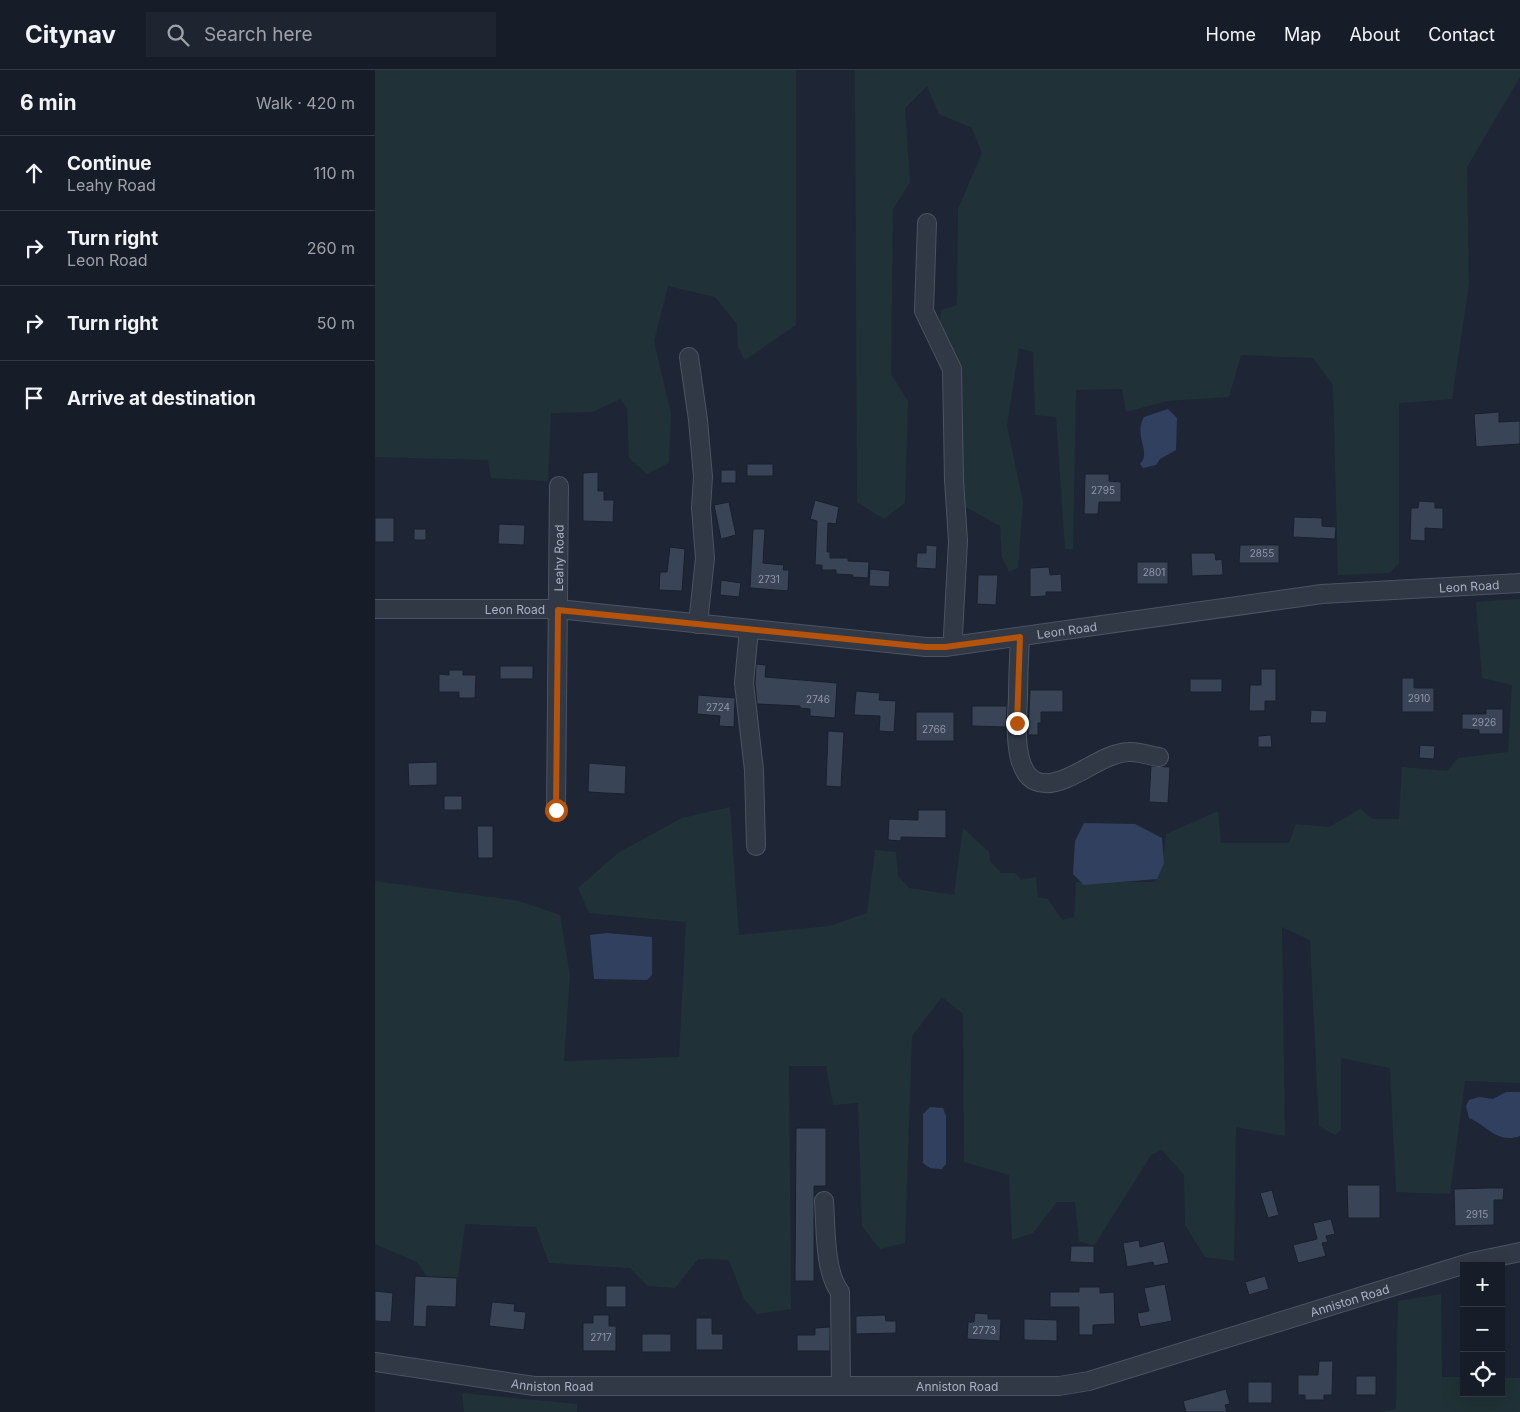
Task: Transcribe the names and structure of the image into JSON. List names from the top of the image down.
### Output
{
  "streets": {
    "street": ["Leahy Road", "Leon Road", "Anniston Road"]
  },
  "crossings": [
    ["Leahy Road", "Leon Road"]
  ],
  "house_numbers": [
    "2795",
    "2855",
    "2801",
    "2731",
    "2910",
    "2746",
    "2724",
    "2926",
    "2766",
    "2915",
    "2773",
    "2717"
  ],
  "page": {
    "header": "Citynav",
    "search": "Search here",
    "nav": [
      "Home",
      "Map",
      "About",
      "Contact"
    ],
    "heading": ["6 min", "Walk · 420 m"],
    "list": [
      ["Continue", "Leahy Road", "110 m"],
      ["Turn right", "Leon Road", "260 m"],
      ["Turn right", "50 m"],
      "Arrive at destination"
    ],
    "map_buttons": ["+", "−"]
  }
}
